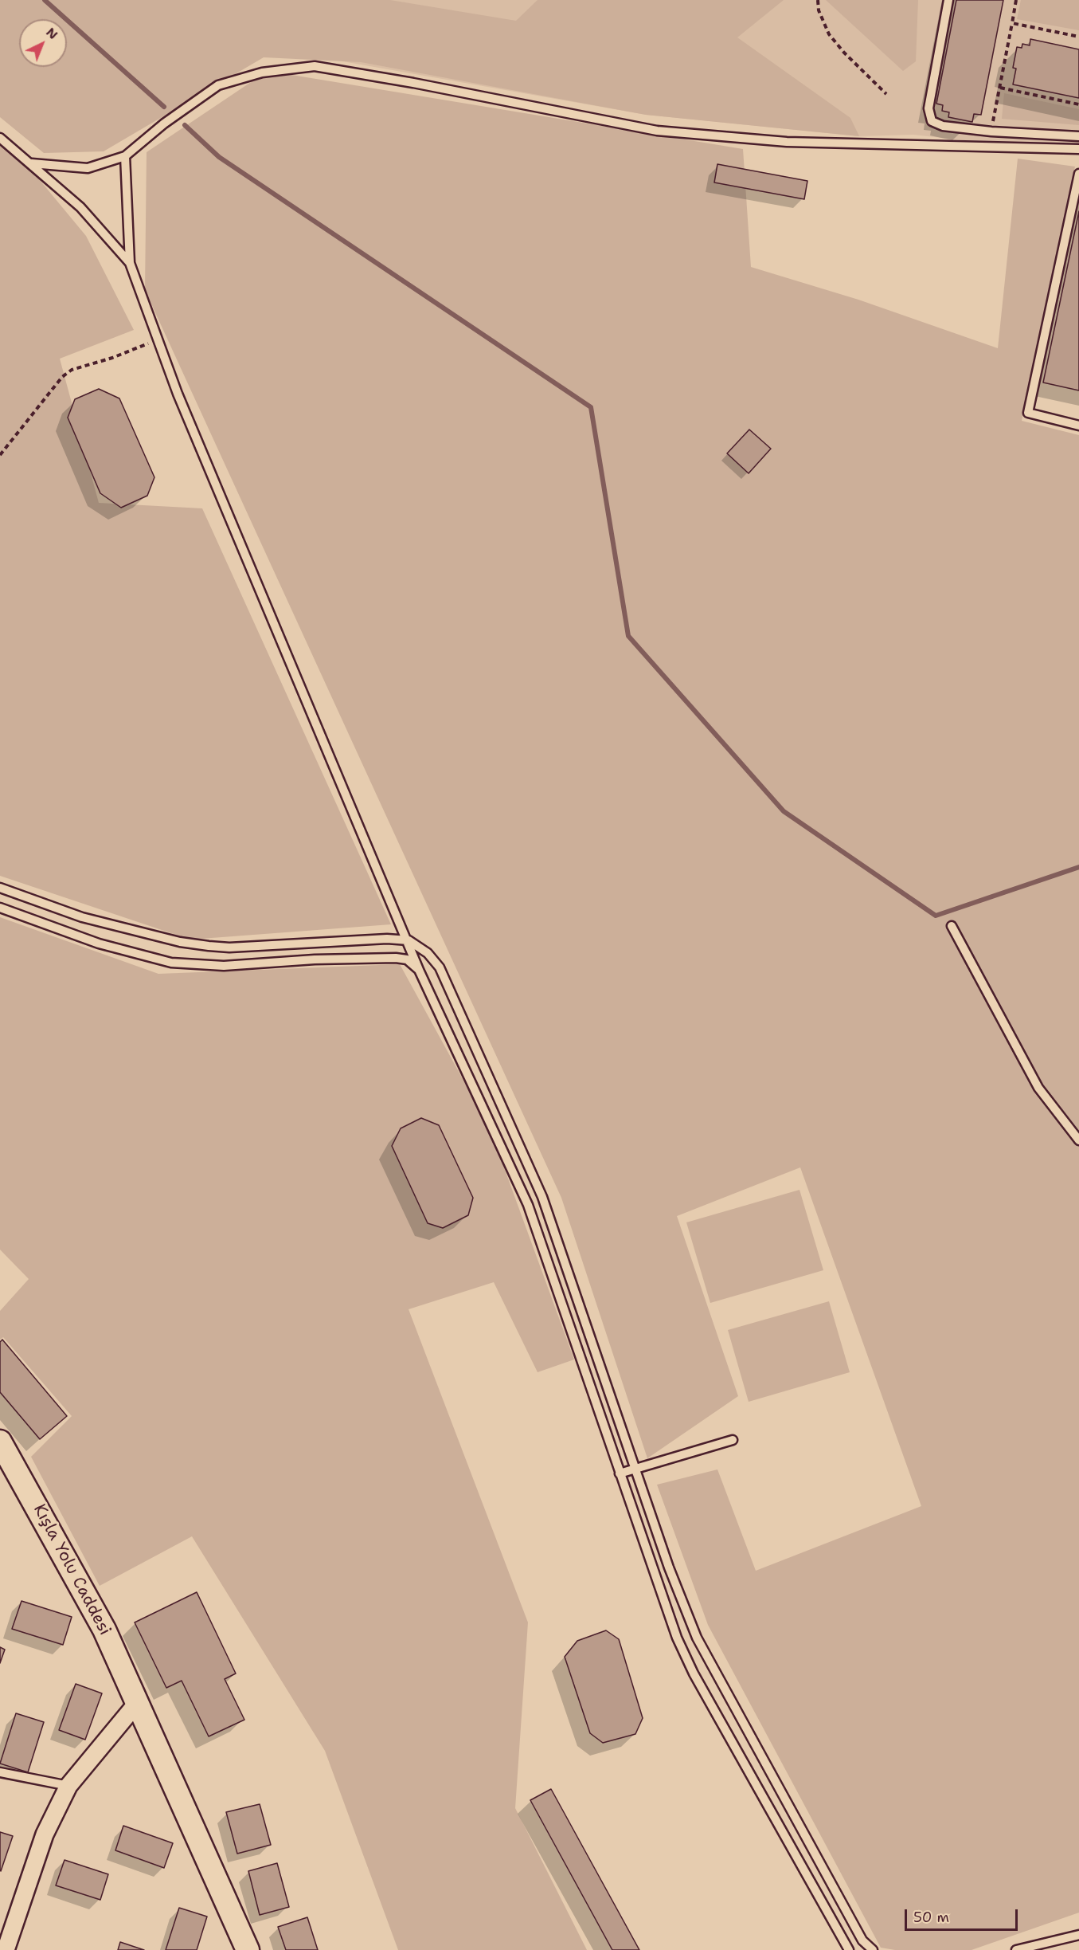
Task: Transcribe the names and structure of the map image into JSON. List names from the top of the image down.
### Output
{
  "streets": {
    "street": ["Kışla Yolu Caddesi"]
  },
  "scale_bar": "50 m",
  "north": "top right"
}
